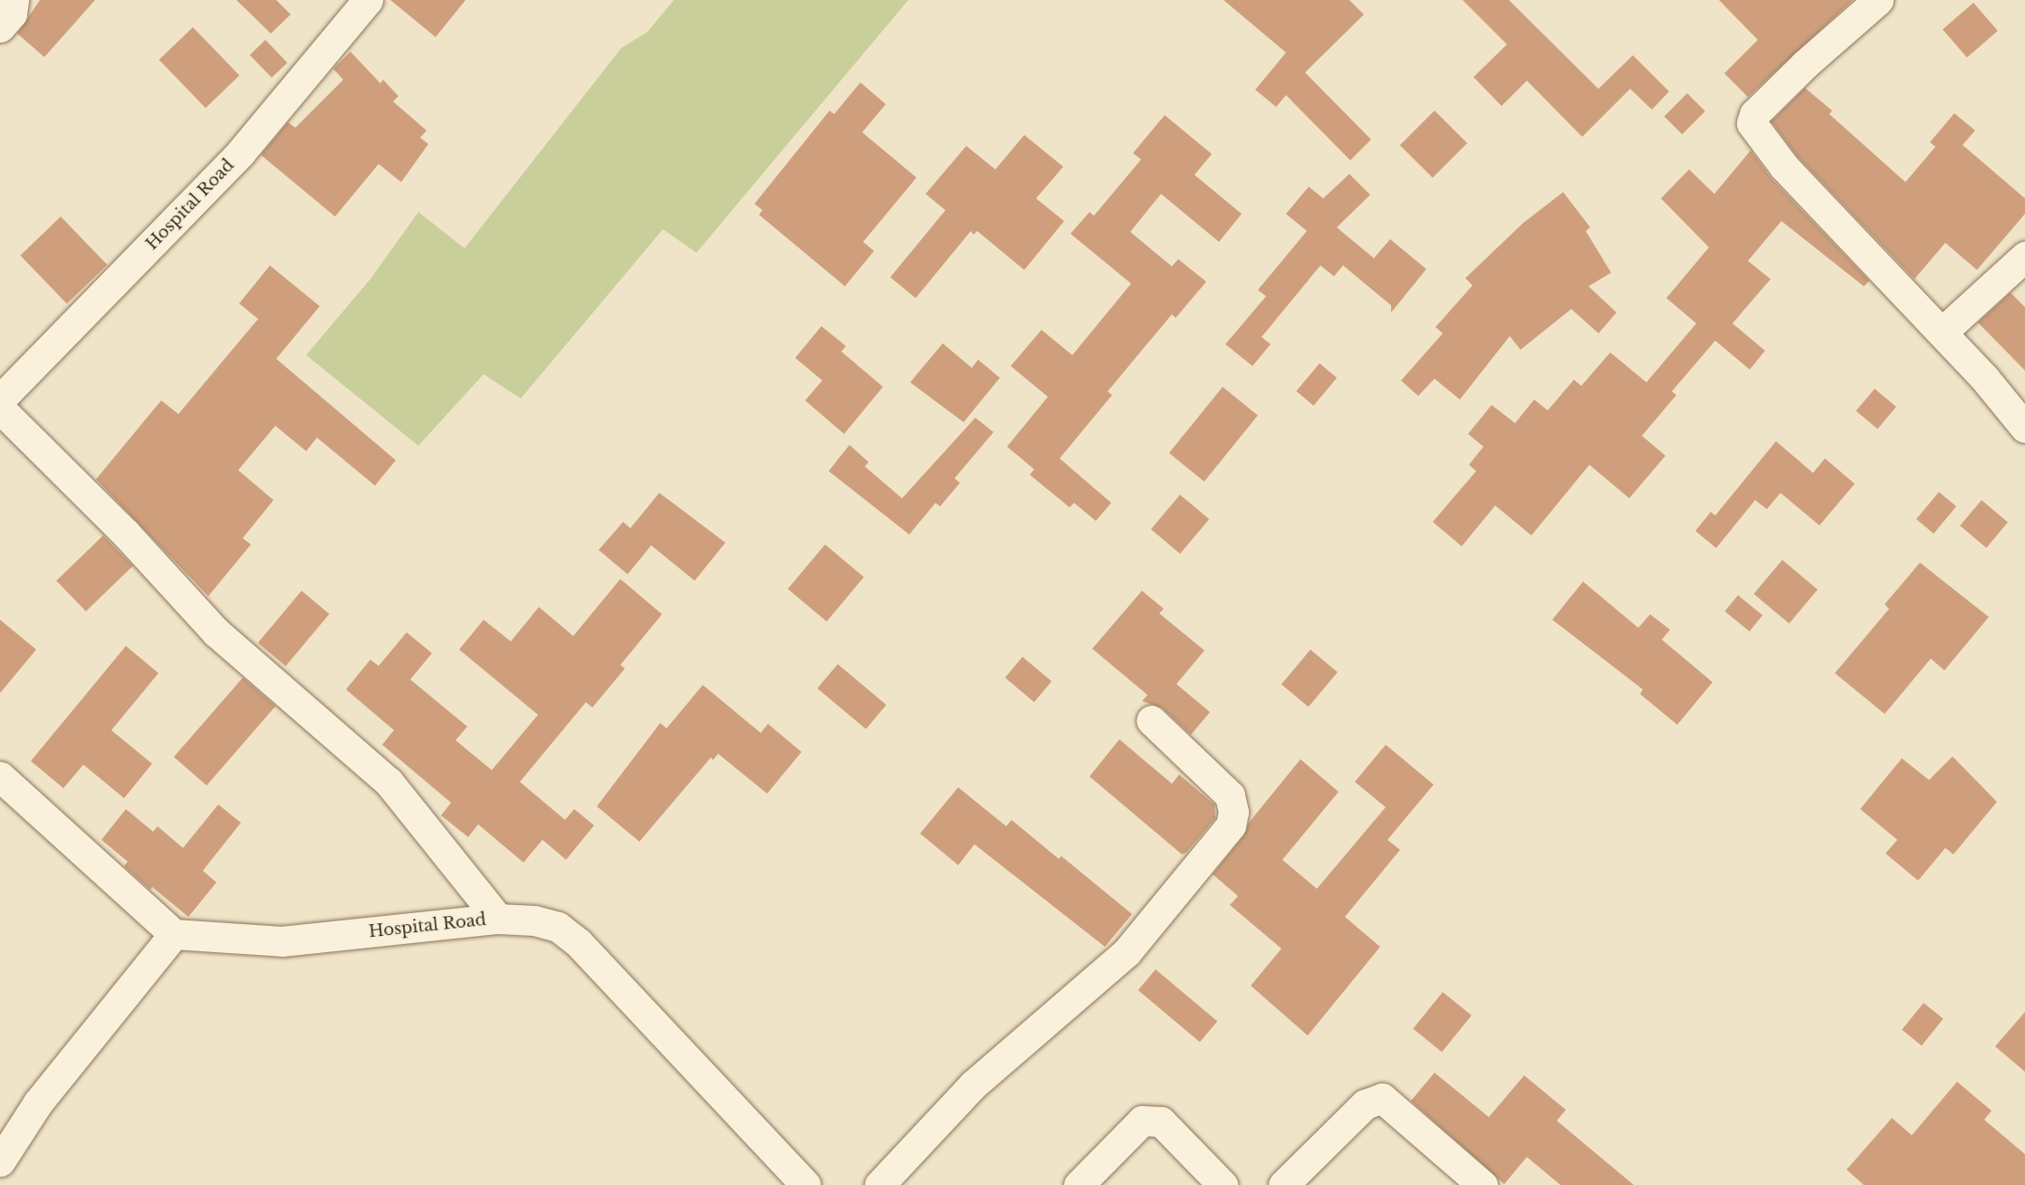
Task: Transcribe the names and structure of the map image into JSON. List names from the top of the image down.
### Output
{
  "streets": {
    "street": ["Hospital Road"]
  }
}
